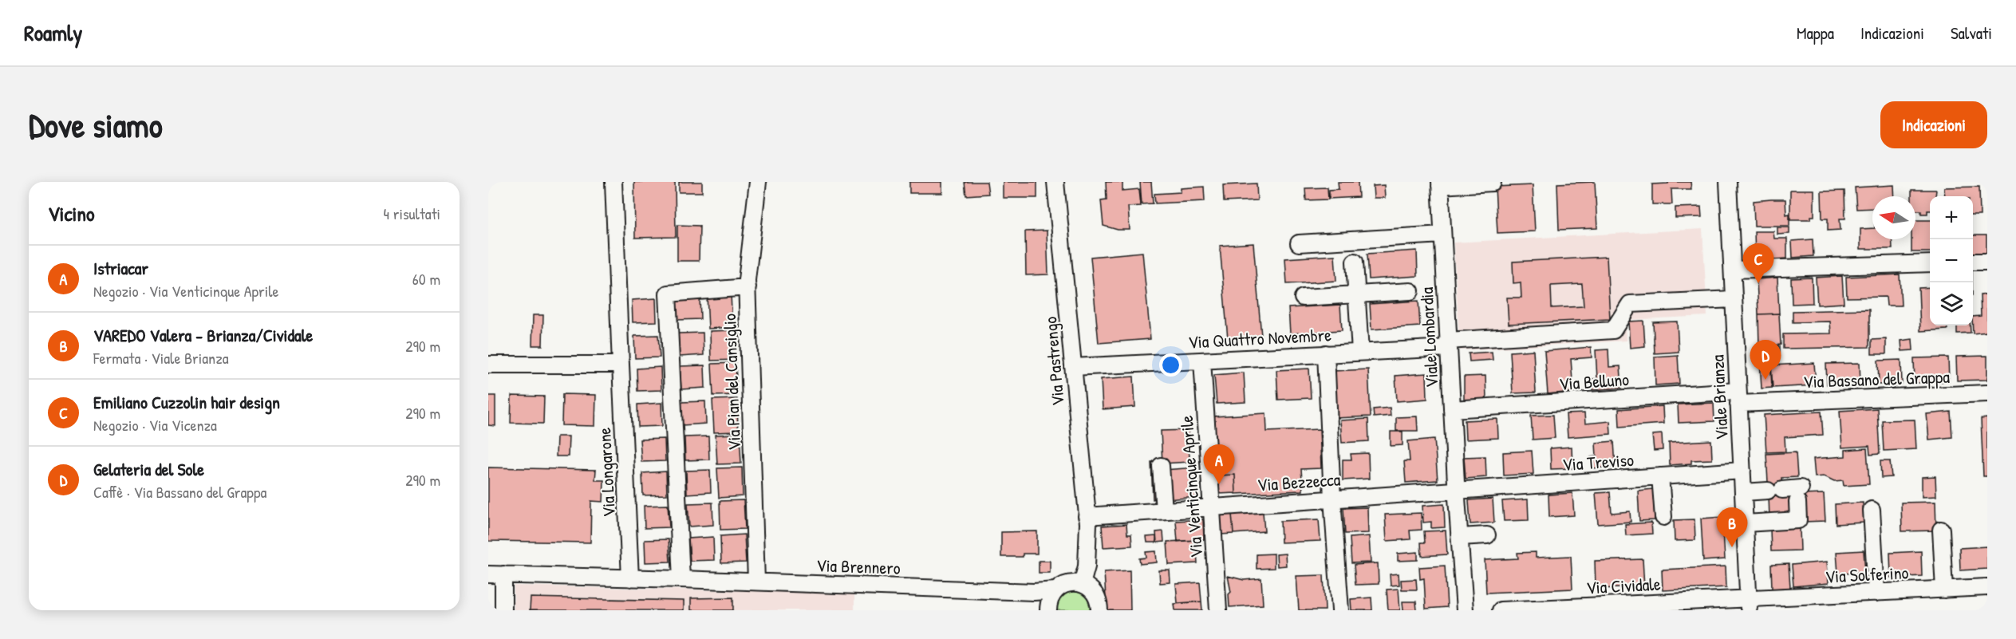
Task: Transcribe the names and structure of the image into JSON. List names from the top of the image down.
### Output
{
  "streets": {
    "street": [
      "Viale Lombardia",
      "Via Quattro Novembre",
      "Via Pastrengo",
      "Via Bassano del Grappa",
      "Via Belluno",
      "Via Pian del Cansiglio",
      "Viale Brianza",
      "Via Treviso",
      "Via Longarone",
      "Via Bezzecca",
      "Via Venticinque Aprile",
      "Via Brennero",
      "Via Solferino",
      "Via Cividale"
    ]
  },
  "crossings": [
    ["Viale Lombardia", "Via Quattro Novembre"],
    ["Viale Lombardia", "Via Belluno"],
    ["Viale Lombardia", "Via Treviso"],
    ["Viale Lombardia", "Via Bezzecca"],
    ["Via Quattro Novembre", "Via Pastrengo"],
    ["Via Quattro Novembre", "Viale Brianza"],
    ["Via Quattro Novembre", "Via Venticinque Aprile"],
    ["Via Pastrengo", "Via Bezzecca"],
    ["Via Pastrengo", "Via Brennero"],
    ["Via Bassano del Grappa", "Via Belluno"],
    ["Via Bassano del Grappa", "Viale Brianza"],
    ["Via Belluno", "Viale Brianza"],
    ["Via Pian del Cansiglio", "Via Brennero"],
    ["Viale Brianza", "Via Treviso"],
    ["Viale Brianza", "Via Solferino"],
    ["Viale Brianza", "Via Cividale"],
    ["Via Treviso", "Via Bezzecca"],
    ["Via Longarone", "Via Brennero"],
    ["Via Bezzecca", "Via Venticinque Aprile"],
    ["Via Solferino", "Via Cividale"]
  ],
  "north": "left",
  "page": {
    "header": "Roamly",
    "nav": ["Mappa", "Indicazioni", "Salvati"],
    "buttons": "Indicazioni",
    "title": "Dove siamo",
    "heading": ["Vicino", "4 risultati"],
    "map_buttons": ["+", "−"],
    "pins": [
      "C",
      "D",
      "A",
      "B"
    ],
    "list": [
      {
        "mark": "A",
        "name": "Istriacar",
        "note": "Negozio · Via Venticinque Aprile",
        "value": "60 m"
      },
      {
        "mark": "B",
        "name": "VAREDO Valera - Brianza/Cividale",
        "note": "Fermata · Viale Brianza",
        "value": "290 m"
      },
      {
        "mark": "C",
        "name": "Emiliano Cuzzolin hair design",
        "note": "Negozio · Via Vicenza",
        "value": "290 m"
      },
      {
        "mark": "D",
        "name": "Gelateria del Sole",
        "note": "Caffè · Via Bassano del Grappa",
        "value": "290 m"
      }
    ]
  }
}
